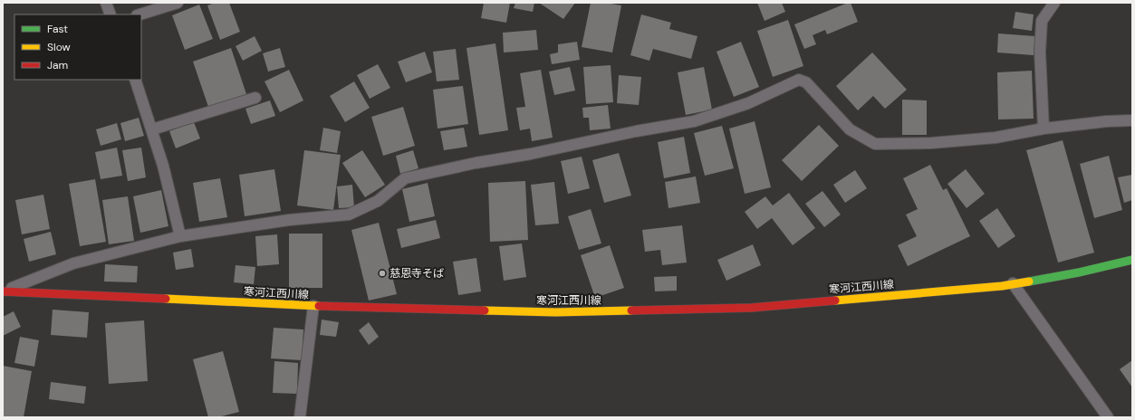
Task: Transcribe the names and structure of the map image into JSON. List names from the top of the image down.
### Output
{
  "streets": {
    "main road": ["寒河江西川線"]
  },
  "places": ["慈恩寺そば"],
  "legend": ["Fast", "Slow", "Jam"]
}
